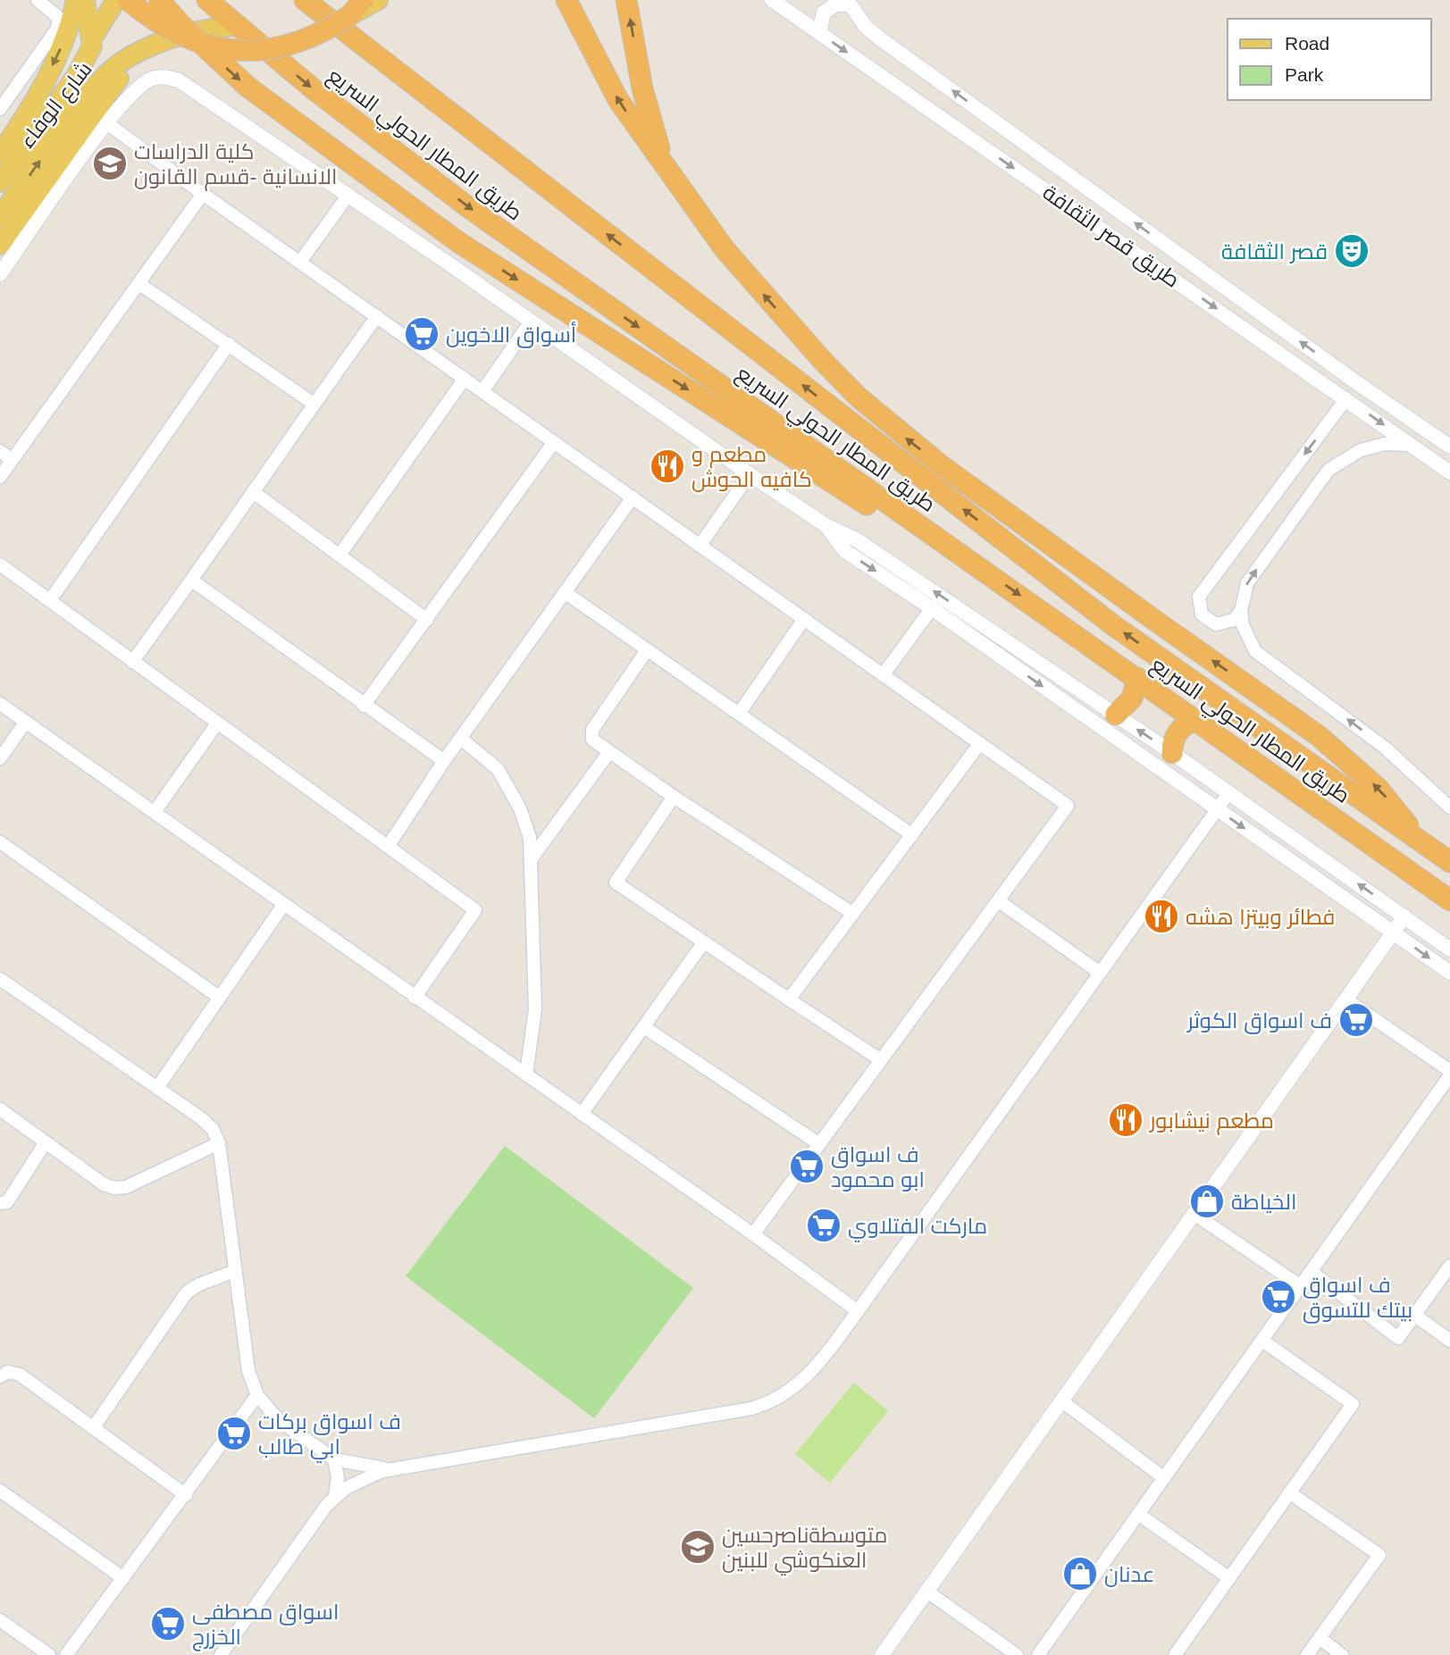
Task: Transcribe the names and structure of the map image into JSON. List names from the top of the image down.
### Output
{
  "streets": {
    "highway": ["طريق المطار الحولي السريع"],
    "main road": ["شارع الوفاء"],
    "street": ["طريق قصر الثقافة"]
  },
  "crossings": [
    ["شارع الوفاء", "طريق المطار الحولي السريع"]
  ],
  "places": {
    "school or university": ["كلية الدراسات الانسانية -قسم القانون", "متوسطةناصرحسين العنكوشي للبنين"],
    "theatre": ["قصر الثقافة"],
    "supermarket": [
      "أسواق الاخوين",
      "ف اسواق الكوثر",
      "ف اسواق ابو محمود",
      "ماركت الفتلاوي",
      "ف اسواق بيتك للتسوق",
      "ف اسواق بركات ابي طالب",
      "اسواق مصطفى الخزرج"
    ],
    "restaurant": ["مطعم و كافيه الحوش", "فطائر وبيتزا هشه", "مطعم نيشابور"],
    "shop": ["الخياطة", "عدنان"]
  },
  "legend": ["Road", "Park"]
}
